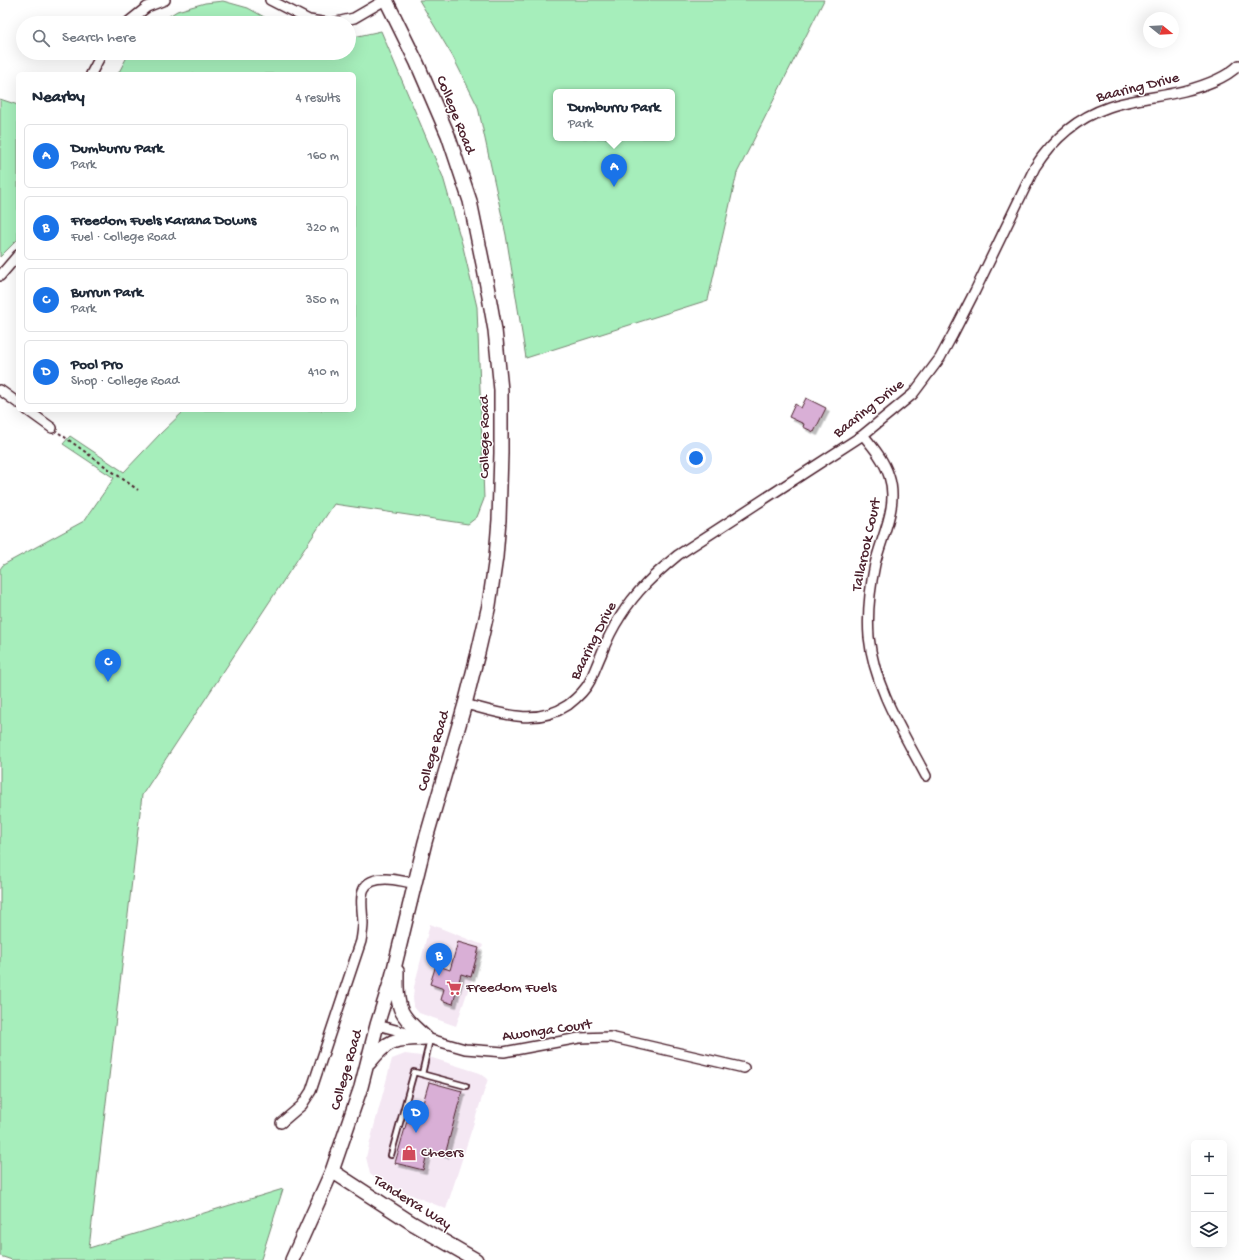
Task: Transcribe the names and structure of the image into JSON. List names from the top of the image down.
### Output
{
  "streets": {
    "main road": ["College Road", "Tanderra Way"],
    "street": ["Baaring Drive", "Tallarook Court", "Awonga Court"]
  },
  "crossings": [
    ["Baaring Drive", "College Road"],
    ["Baaring Drive", "Tallarook Court"],
    ["College Road", "Awonga Court"],
    ["College Road", "Tanderra Way"]
  ],
  "places": {
    "supermarket": ["Freedom Fuels"],
    "shop": ["Cheers"]
  },
  "north": "right",
  "page": {
    "search": "Search here",
    "heading": ["Nearby", "4 results"],
    "popup": ["Dumburru Park", "Park"],
    "list": [
      {
        "mark": "A",
        "name": "Dumburru Park",
        "note": "Park",
        "value": "160 m"
      },
      {
        "mark": "B",
        "name": "Freedom Fuels Karana Downs",
        "note": "Fuel · College Road",
        "value": "320 m"
      },
      {
        "mark": "C",
        "name": "Burrun Park",
        "note": "Park",
        "value": "350 m"
      },
      {
        "mark": "D",
        "name": "Pool Pro",
        "note": "Shop · College Road",
        "value": "410 m"
      }
    ],
    "pins": [
      "A",
      "C",
      "B",
      "D"
    ],
    "map_buttons": ["+", "−"]
  }
}
